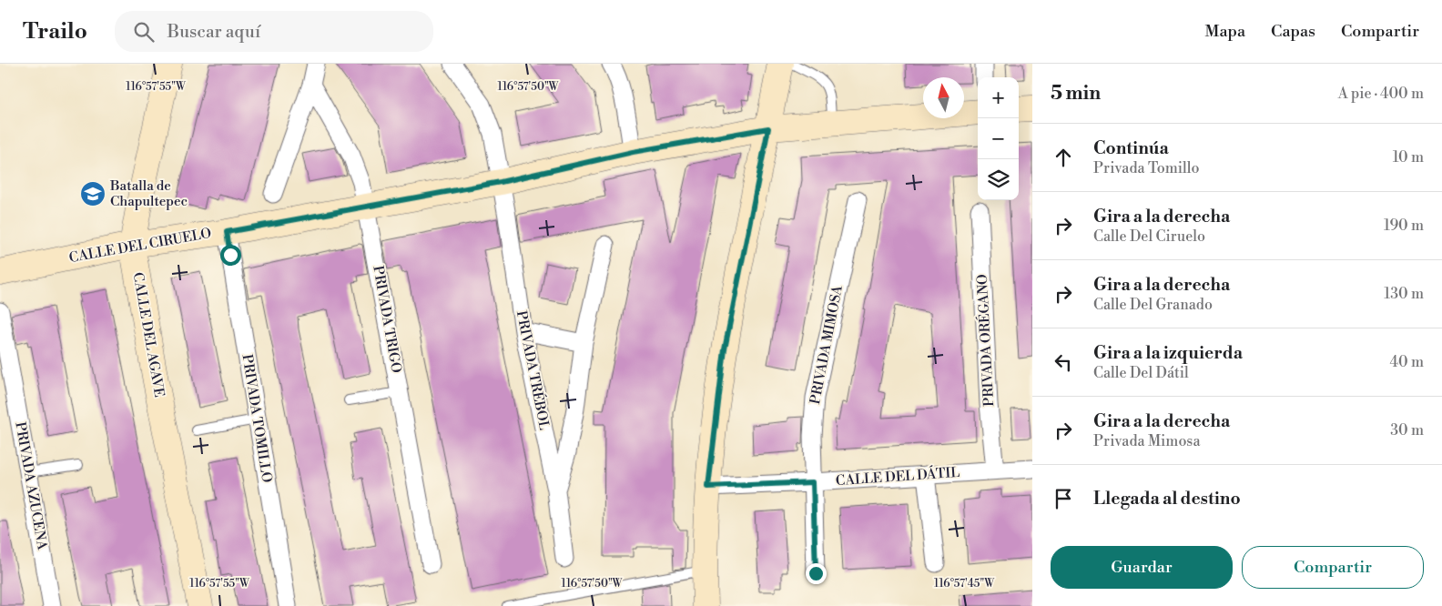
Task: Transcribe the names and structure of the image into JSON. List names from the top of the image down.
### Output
{
  "streets": {
    "street": [
      "CALLE DEL CIRUELO",
      "PRIVADA TRIGO",
      "CALLE DEL AGAVE",
      "PRIVADA ORÉGANO",
      "PRIVADA MIMOSA",
      "PRIVADA TRÉBOL",
      "PRIVADA TOMILLO",
      "CALLE DEL DÁTIL",
      "PRIVADA AZUCENA"
    ]
  },
  "crossings": [
    ["CALLE DEL CIRUELO", "PRIVADA TRIGO"],
    ["CALLE DEL CIRUELO", "CALLE DEL AGAVE"],
    ["CALLE DEL CIRUELO", "PRIVADA TRÉBOL"],
    ["CALLE DEL CIRUELO", "PRIVADA TOMILLO"],
    ["PRIVADA ORÉGANO", "CALLE DEL DÁTIL"],
    ["PRIVADA MIMOSA", "CALLE DEL DÁTIL"]
  ],
  "places": {
    "school or university": ["Batalla de Chapultepec"]
  },
  "north": "top",
  "page": {
    "header": "Trailo",
    "search": "Buscar aquí",
    "nav": ["Mapa", "Capas", "Compartir"],
    "heading": ["5 min", "A pie · 400 m"],
    "map_buttons": ["+", "−"],
    "list": [
      ["Continúa", "Privada Tomillo", "10 m"],
      ["Gira a la derecha", "Calle Del Ciruelo", "190 m"],
      ["Gira a la derecha", "Calle Del Granado", "130 m"],
      ["Gira a la izquierda", "Calle Del Dátil", "40 m"],
      ["Gira a la derecha", "Privada Mimosa", "30 m"],
      "Llegada al destino"
    ],
    "buttons": ["Guardar", "Compartir"]
  },
  "coordinates": ["116°57'55\"W", "116°57'50\"W", "116°57'45\"W"]
}
